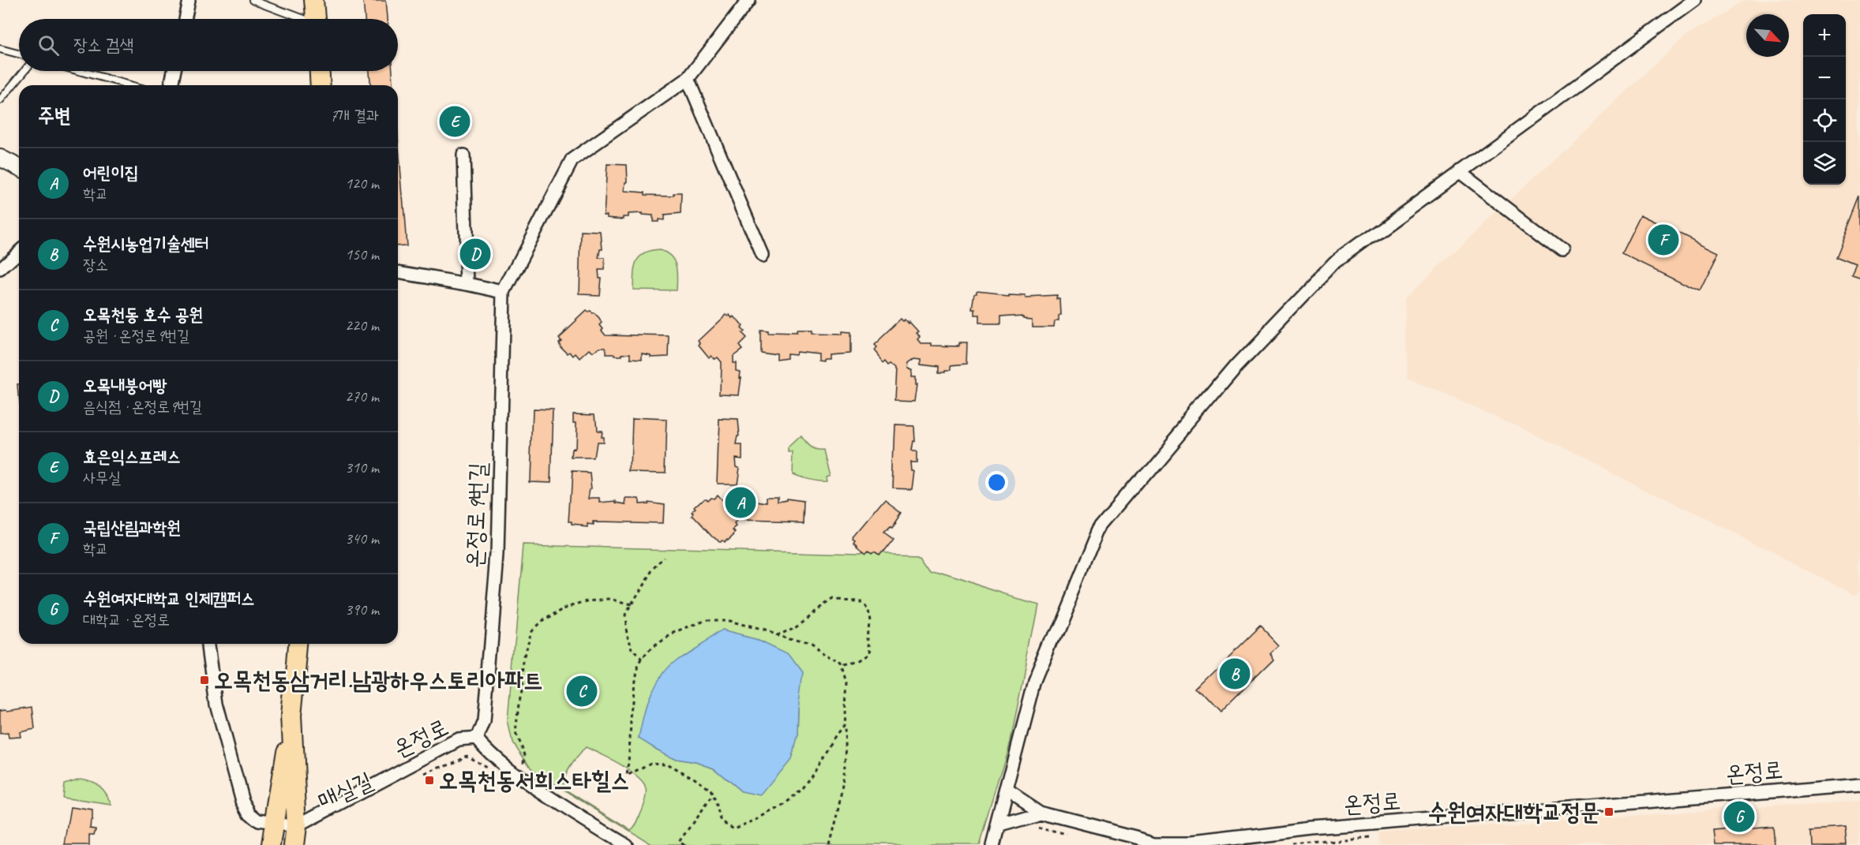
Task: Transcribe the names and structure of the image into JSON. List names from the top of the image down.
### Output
{
  "streets": {
    "street": ["온정로9번길", "온정로"]
  },
  "crossings": [
    ["온정로9번길", "온정로"]
  ],
  "places": {
    "transit": ["오목천동삼거리.남광하우스토리아파트", "오목천동서희스타힐스", "수원여자대학교정문"]
  },
  "north": "bottom right",
  "page": {
    "map_buttons": ["+", "−"],
    "search": "장소 검색",
    "heading": ["주변", "7개 결과"],
    "pins": [
      "E",
      "F",
      "D",
      "A",
      "B",
      "C",
      "G"
    ],
    "list": [
      {
        "mark": "A",
        "name": "어린이집",
        "note": "학교",
        "value": "120 m"
      },
      {
        "mark": "B",
        "name": "수원시농업기술센터",
        "note": "장소",
        "value": "150 m"
      },
      {
        "mark": "C",
        "name": "오목천동 호수 공원",
        "note": "공원 · 온정로9번길",
        "value": "220 m"
      },
      {
        "mark": "D",
        "name": "오목내붕어빵",
        "note": "음식점 · 온정로9번길",
        "value": "270 m"
      },
      {
        "mark": "E",
        "name": "효은익스프레스",
        "note": "사무실",
        "value": "310 m"
      },
      {
        "mark": "F",
        "name": "국립산림과학원",
        "note": "학교",
        "value": "340 m"
      },
      {
        "mark": "G",
        "name": "수원여자대학교 인제캠퍼스",
        "note": "대학교 · 온정로",
        "value": "390 m"
      }
    ]
  }
}
